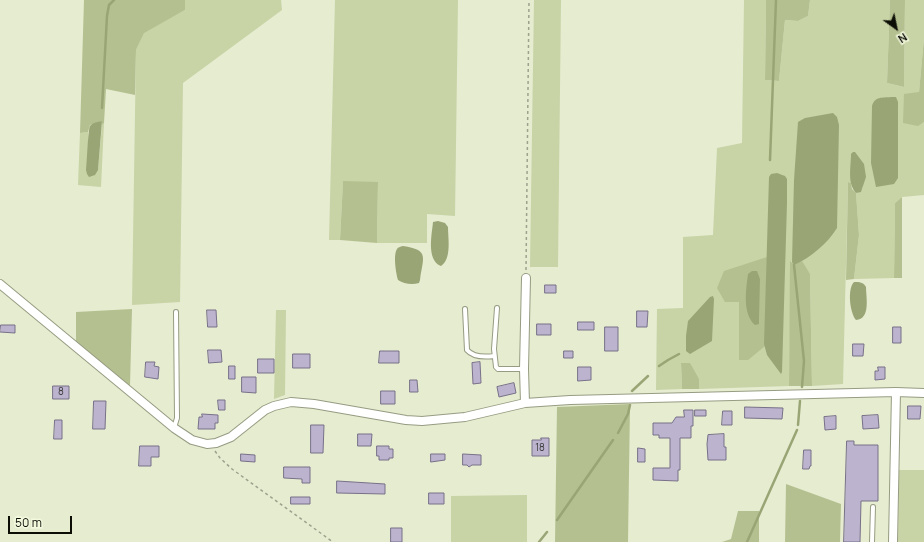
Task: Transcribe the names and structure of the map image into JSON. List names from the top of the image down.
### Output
{
  "house_numbers": ["8", "18"],
  "scale_bar": "50 m",
  "north": "bottom right"
}
